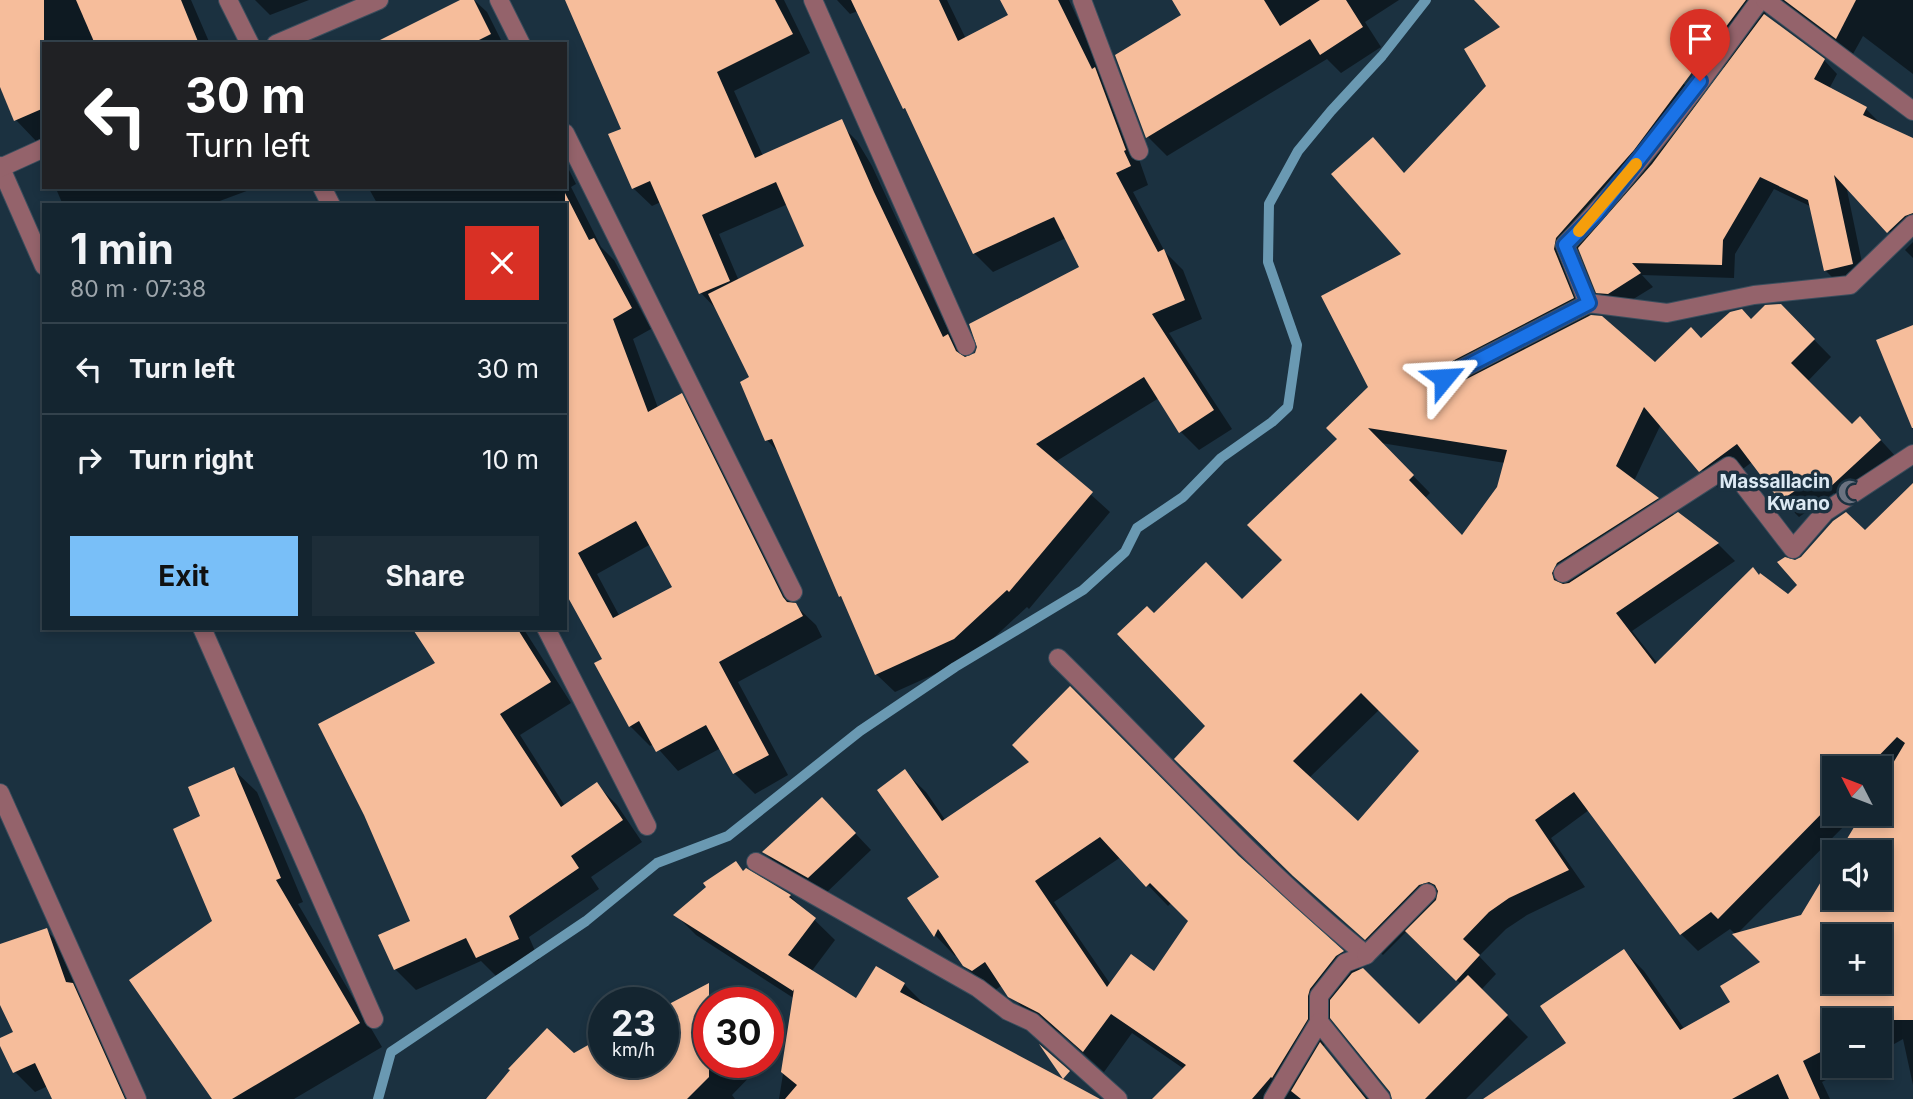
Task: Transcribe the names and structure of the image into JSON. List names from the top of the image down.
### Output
{
  "places": {
    "mosque": ["Massallacin Kwano"]
  },
  "north": "top left",
  "page": {
    "turn": ["30 m", "Turn left"],
    "heading": ["1 min", "80 m · 07:38"],
    "list": [
      {
        "name": "Turn left",
        "value": "30 m"
      },
      {
        "name": "Turn right",
        "value": "10 m"
      }
    ],
    "buttons": ["Exit", "Share"],
    "map_buttons": ["+", "−"],
    "speed": "23 km/h",
    "limit": "30"
  }
}
